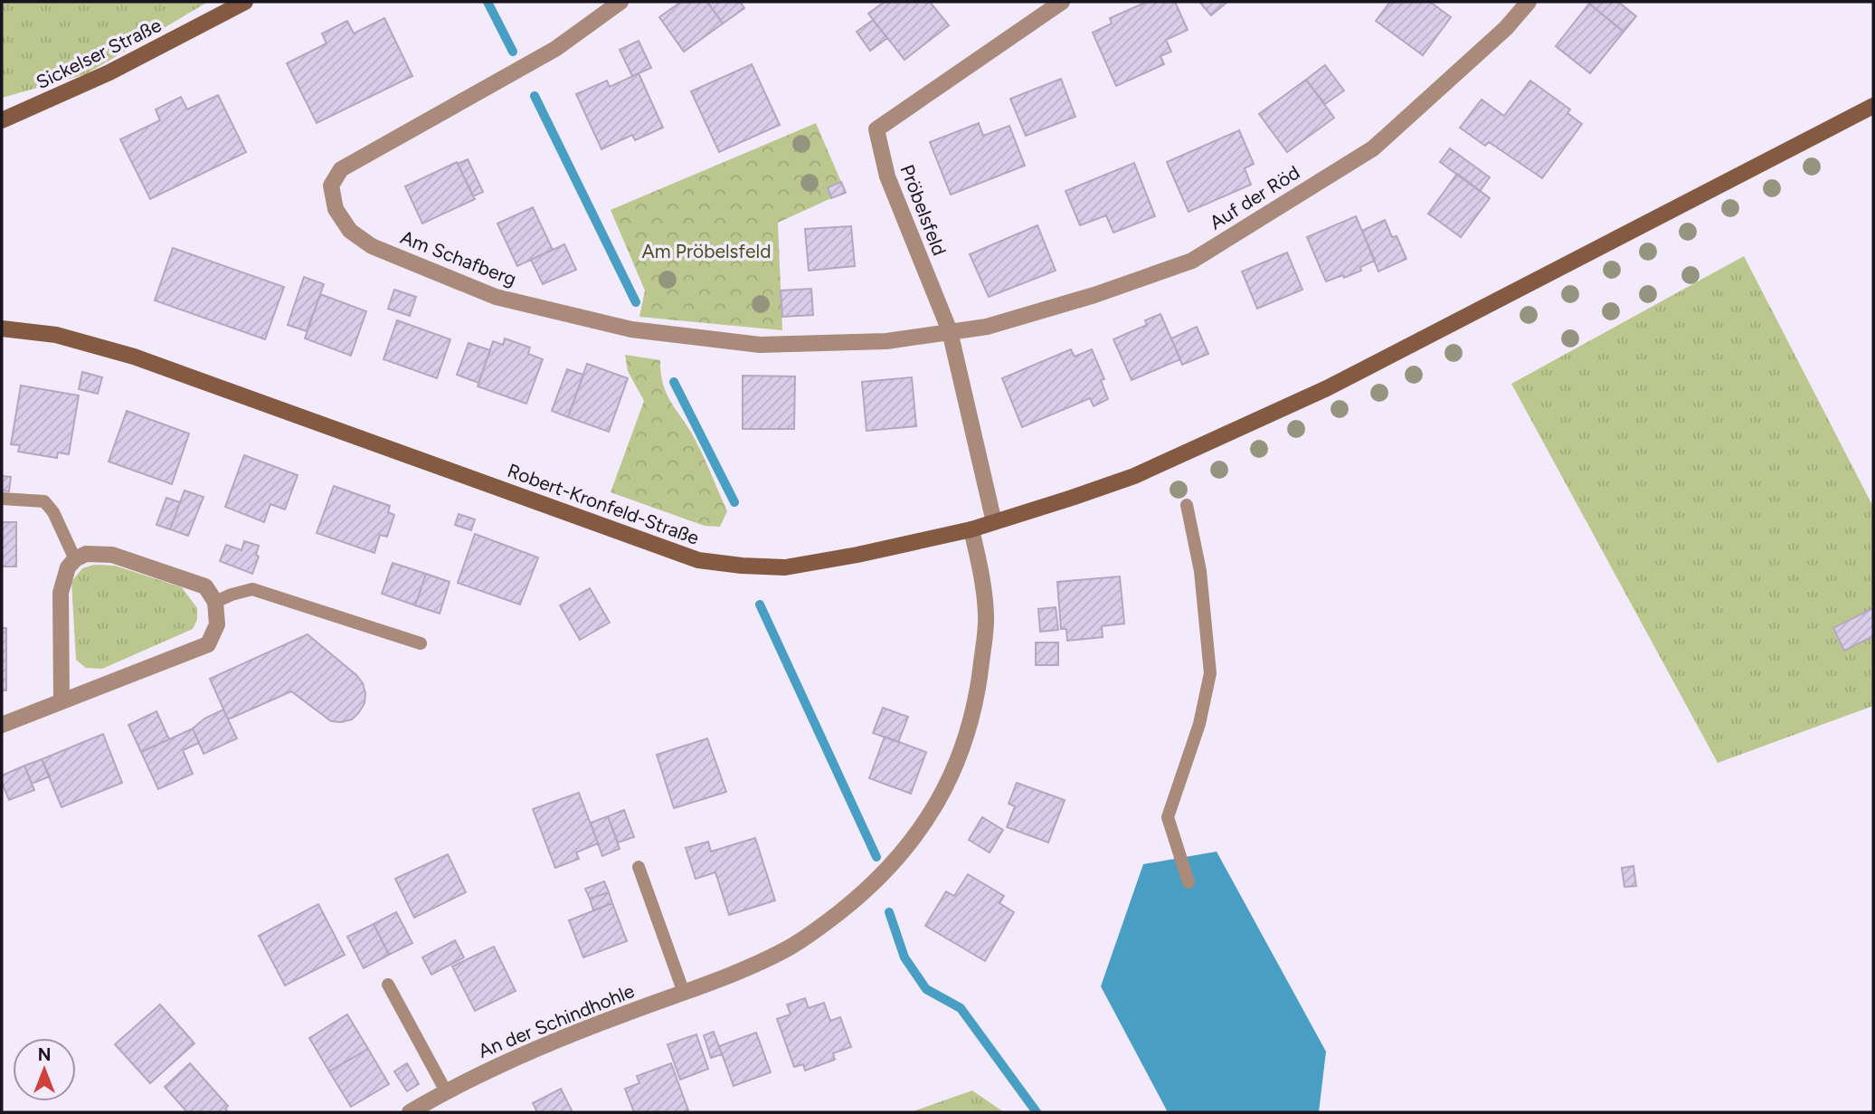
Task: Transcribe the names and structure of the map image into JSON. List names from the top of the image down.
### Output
{
  "streets": {
    "street": [
      "Sickelser Straße",
      "Auf der Röd",
      "Pröbelsfeld",
      "Am Schafberg",
      "Robert-Kronfeld-Straße",
      "An der Schindhohle"
    ]
  },
  "crossings": [
    ["Auf der Röd", "Pröbelsfeld"],
    ["Auf der Röd", "Am Schafberg"],
    ["Pröbelsfeld", "Am Schafberg"],
    ["Pröbelsfeld", "Robert-Kronfeld-Straße"],
    ["Robert-Kronfeld-Straße", "An der Schindhohle"]
  ],
  "parks": ["Am Pröbelsfeld"],
  "north": "top"
}
